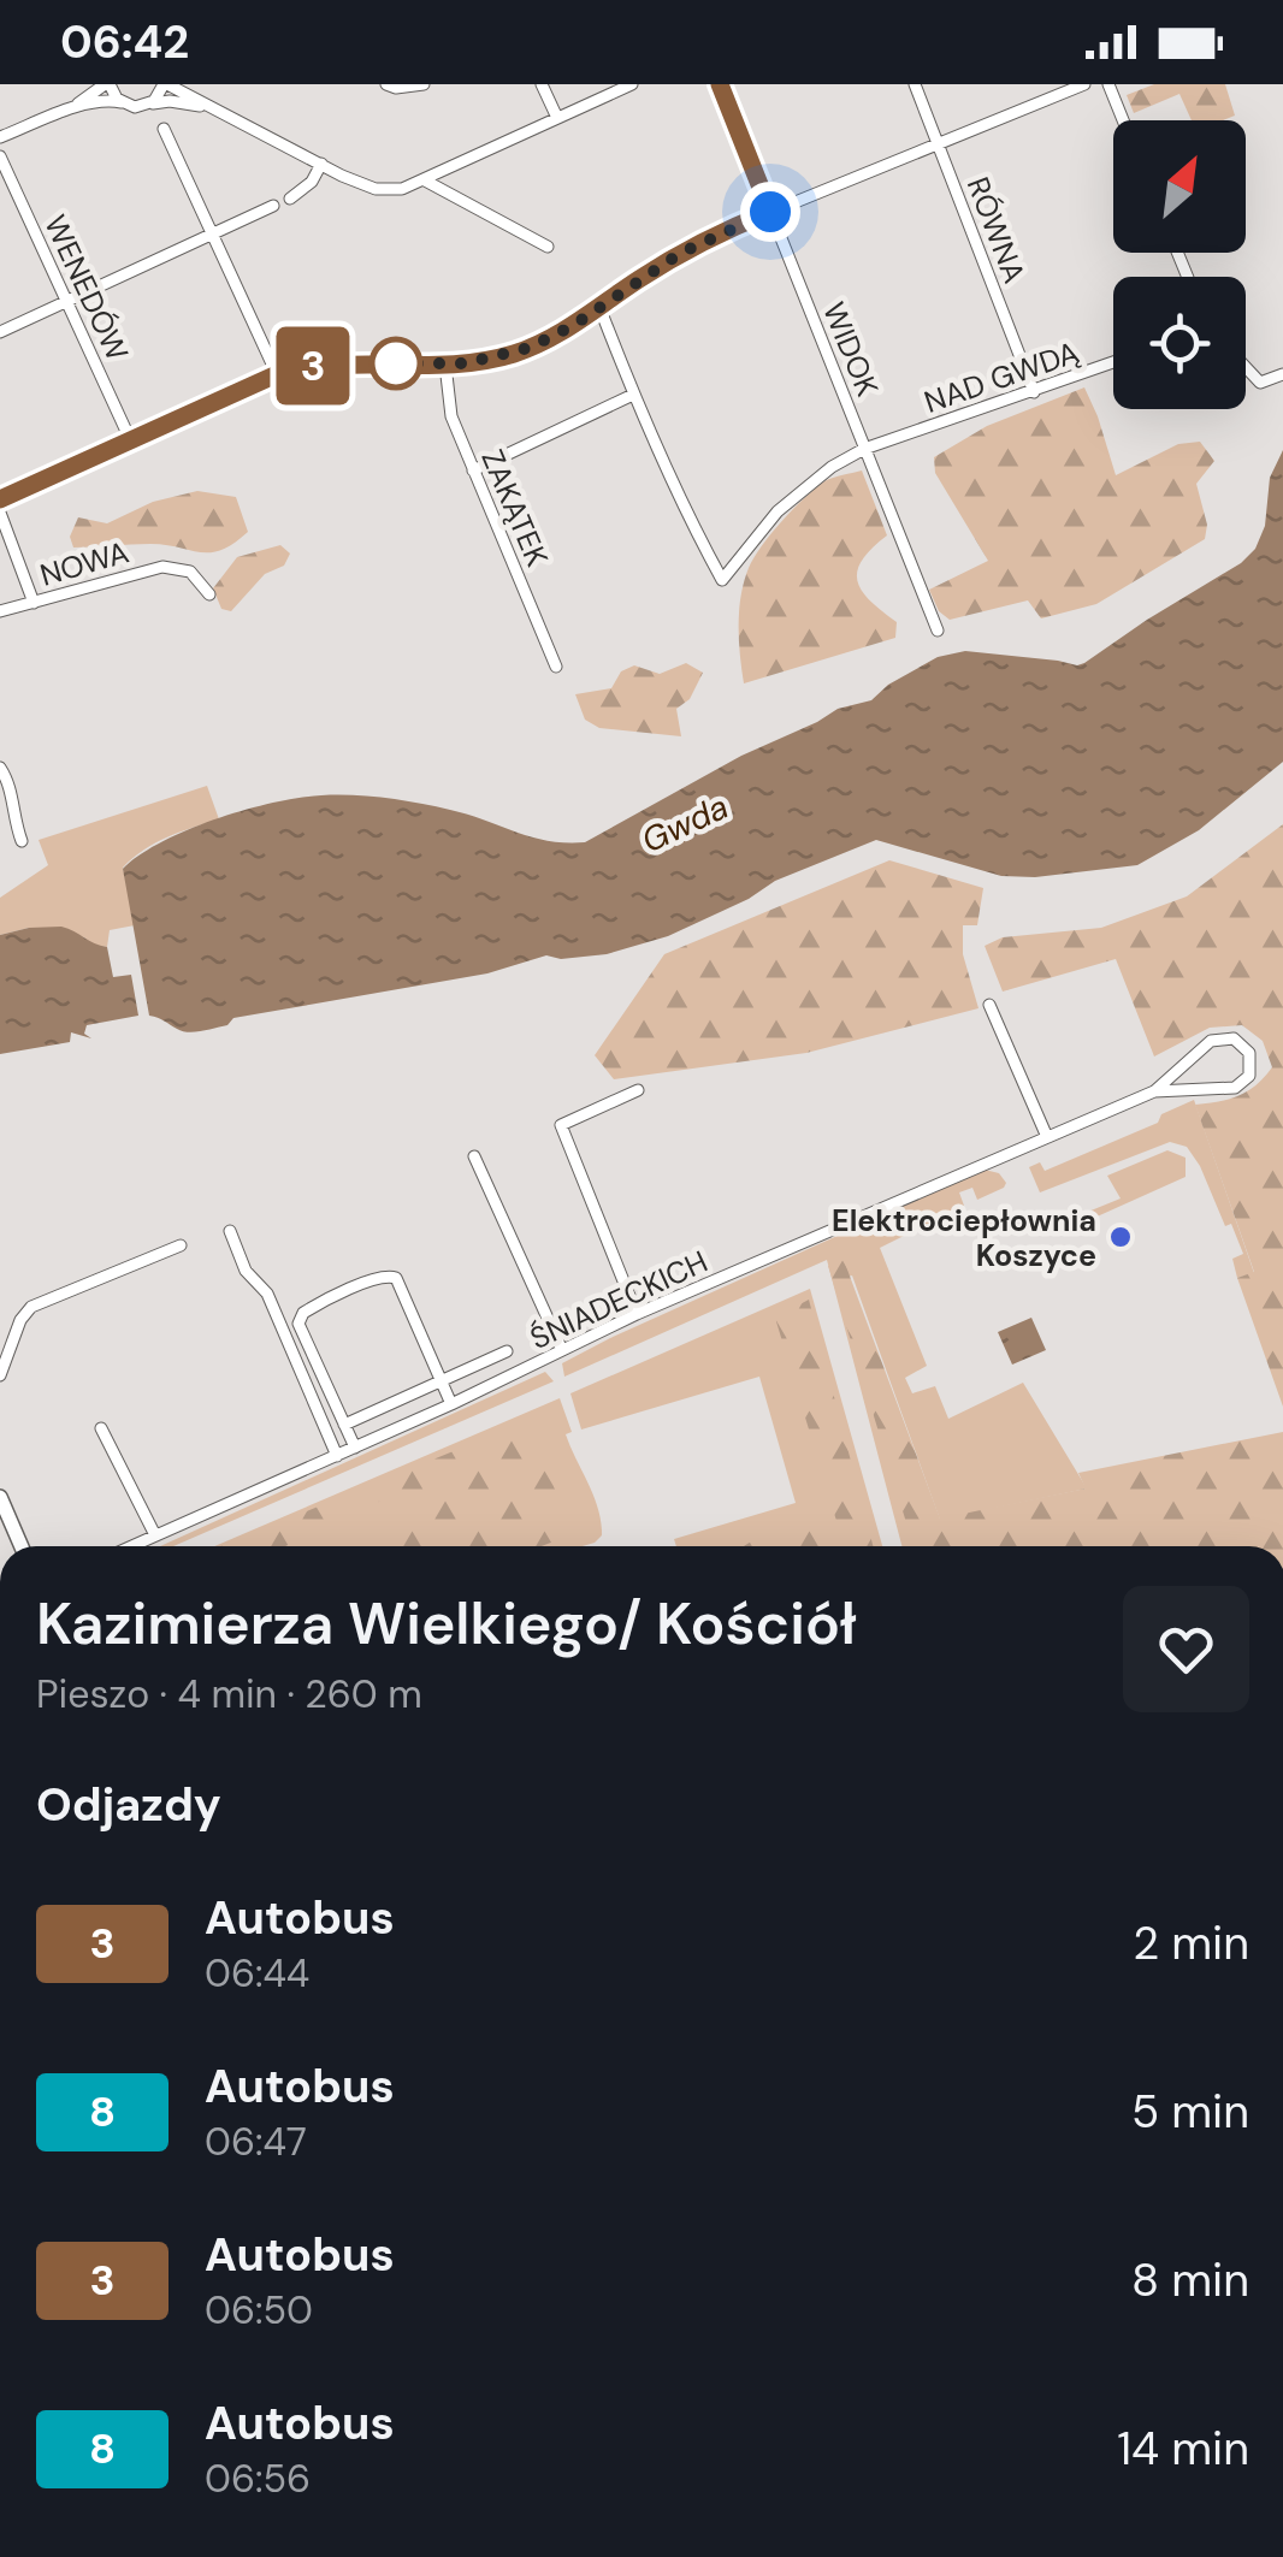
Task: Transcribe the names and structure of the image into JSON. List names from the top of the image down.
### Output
{
  "streets": {
    "street": [
      "RÓWNA",
      "WENEDÓW",
      "WIDOK",
      "NAD GWDĄ",
      "ZAKĄTEK",
      "NOWA",
      "ŚNIADECKICH"
    ]
  },
  "crossings": [
    ["RÓWNA", "NAD GWDĄ"],
    ["WIDOK", "NAD GWDĄ"]
  ],
  "water": ["Gwda"],
  "places": ["Elektrociepłownia Koszyce"],
  "lines": ["bus line 3"],
  "north": "top right",
  "page": {
    "status": "06:42",
    "on_map": "3",
    "heading": [
      ["Kazimierza Wielkiego/ Kościół", "Pieszo · 4 min · 260 m"],
      "Odjazdy"
    ],
    "list": [
      {
        "mark": "3",
        "name": "Autobus",
        "note": "06:44",
        "value": "2 min"
      },
      {
        "mark": "8",
        "name": "Autobus",
        "note": "06:47",
        "value": "5 min"
      },
      {
        "mark": "3",
        "name": "Autobus",
        "note": "06:50",
        "value": "8 min"
      },
      {
        "mark": "8",
        "name": "Autobus",
        "note": "06:56",
        "value": "14 min"
      }
    ]
  }
}
